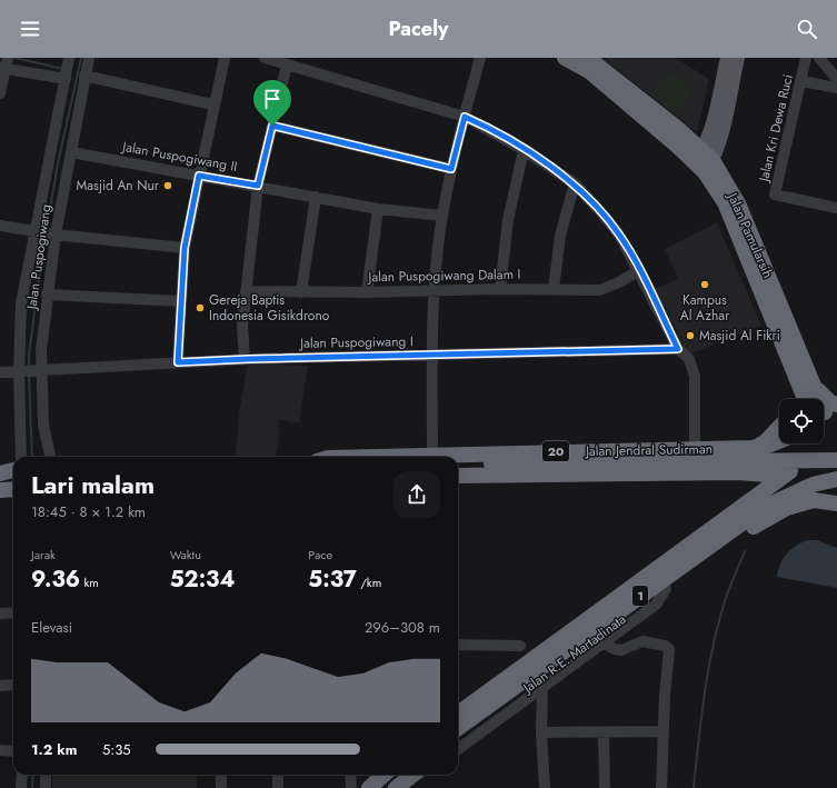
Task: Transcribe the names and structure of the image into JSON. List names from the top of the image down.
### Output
{
  "streets": {
    "highway": [
      "Jalan Pamularsih",
      "Jalan Jendral Sudirman",
      "20",
      "1",
      "Jalan R.E. Martadinata"
    ],
    "street": [
      "Jalan Kri Dewa Ruci",
      "Jalan Puspogiwang II",
      "Jalan Puspogiwang",
      "Jalan Puspogiwang Dalam I",
      "Jalan Puspogiwang I"
    ]
  },
  "crossings": [
    ["Jalan Puspogiwang II", "Jalan Puspogiwang"],
    ["Jalan Puspogiwang", "Jalan Puspogiwang I"],
    ["Jalan Jendral Sudirman", "Jalan R.E. Martadinata"],
    ["1", "Jalan R.E. Martadinata"]
  ],
  "places": [
    "Masjid An Nur",
    "Kampus Al Azhar",
    "Gereja Baptis Indonesia Gisikdrono",
    "Masjid Al Fikri"
  ],
  "page": {
    "header": "Pacely",
    "heading": ["Lari malam", "18:45 · 8 × 1.2 km"],
    "stats": [
      ["Jarak", "9.36 km"],
      ["Waktu", "52:34"],
      ["Pace", "5:37 /km"]
    ],
    "chart": ["Elevasi", "296–308 m"],
    "list": [
      {
        "name": "1.2 km",
        "note": "5:35"
      }
    ]
  }
}
